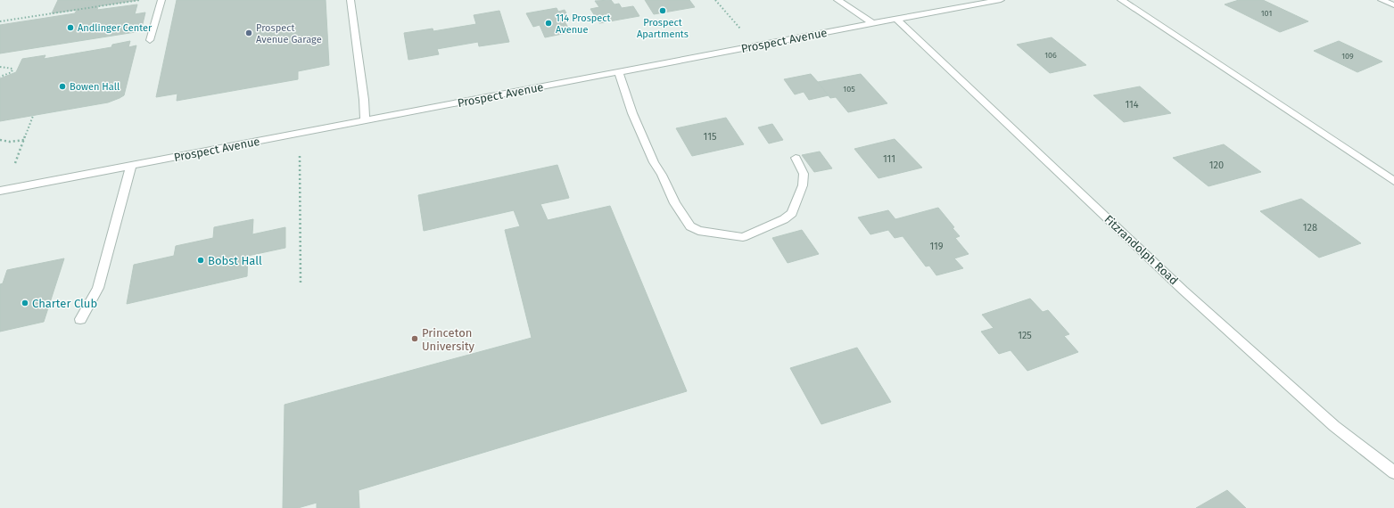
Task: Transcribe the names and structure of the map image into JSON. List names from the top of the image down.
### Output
{
  "streets": {
    "street": ["Prospect Avenue", "Fitzrandolph Road"]
  },
  "crossings": [
    ["Prospect Avenue", "Fitzrandolph Road"]
  ],
  "places": [
    "Prospect Apartments",
    "114 Prospect Avenue",
    "Andlinger Center",
    "Prospect Avenue Garage",
    "Bowen Hall",
    "Bobst Hall",
    "Charter Club",
    "Princeton University"
  ],
  "house_numbers": [
    "101",
    "106",
    "109",
    "105",
    "114",
    "115",
    "111",
    "120",
    "128",
    "119",
    "125"
  ]
}
